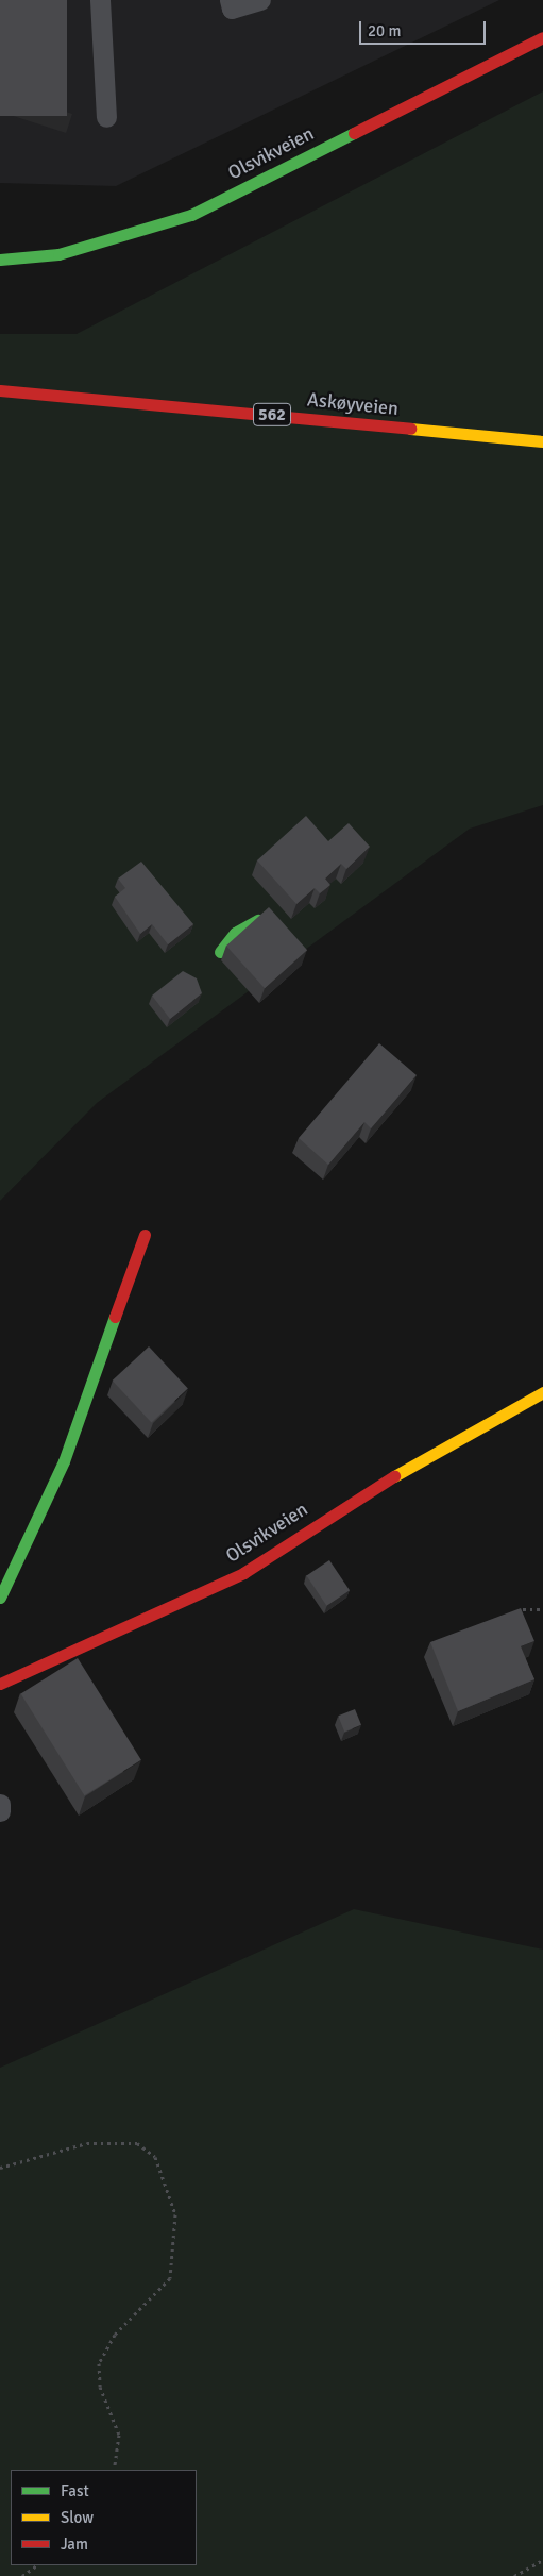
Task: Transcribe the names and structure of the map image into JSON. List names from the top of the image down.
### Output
{
  "streets": {
    "street": ["Olsvikveien", "Askøyveien", "562"]
  },
  "legend": ["Fast", "Slow", "Jam"],
  "scale_bar": "20 m"
}
